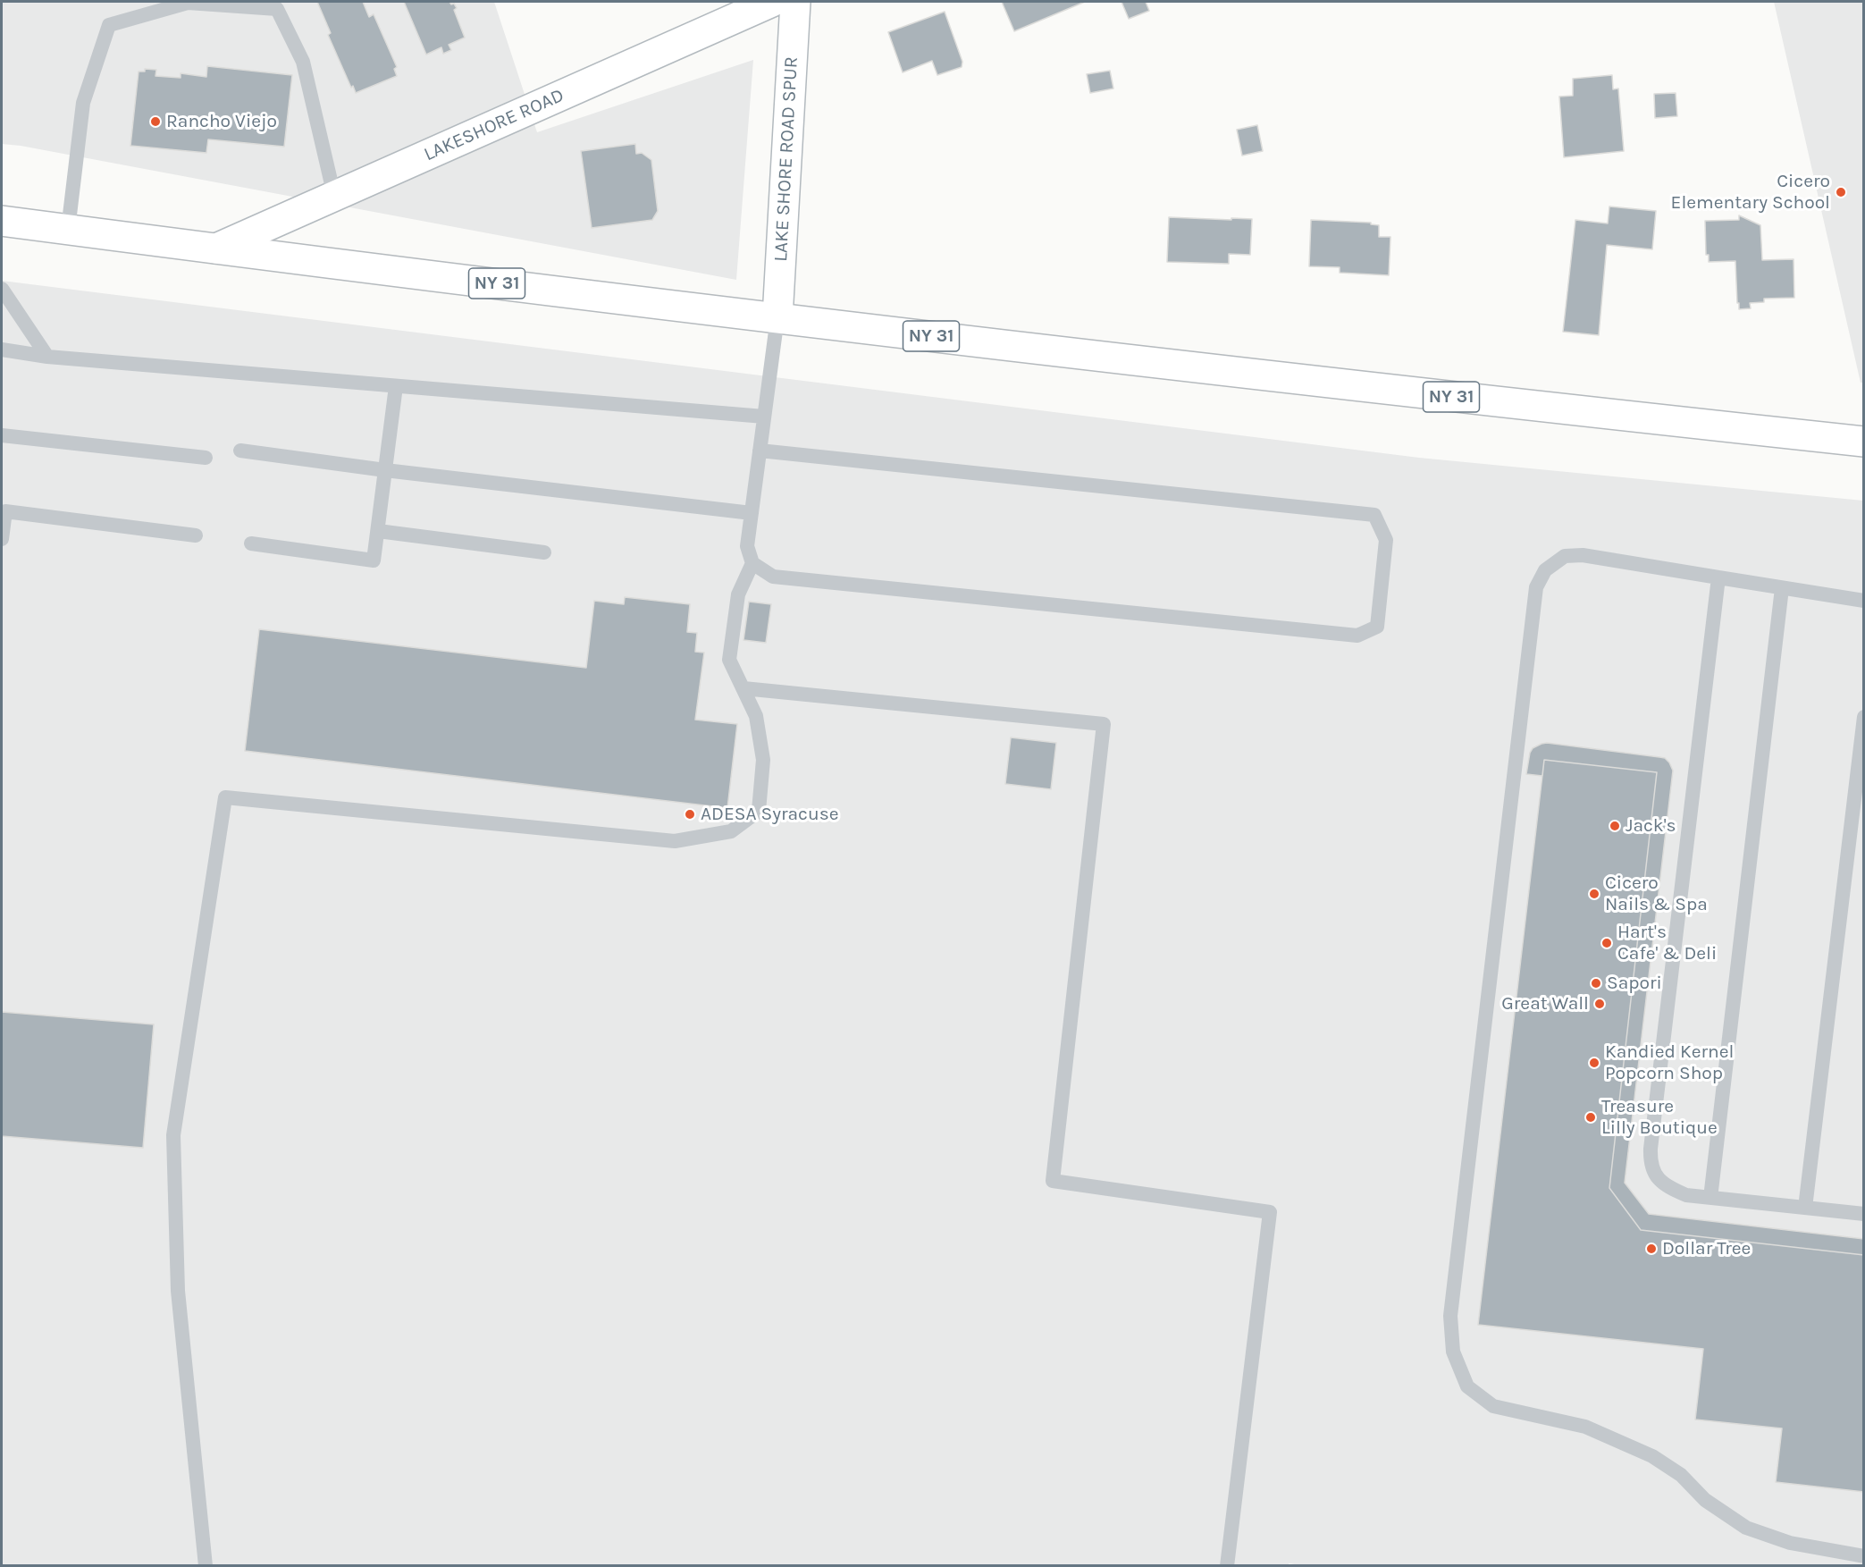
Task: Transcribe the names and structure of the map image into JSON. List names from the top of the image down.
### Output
{
  "streets": {
    "main road": ["LAKESHORE ROAD", "LAKE SHORE ROAD SPUR", "NY 31"]
  },
  "crossings": [
    ["LAKESHORE ROAD", "NY 31"],
    ["LAKE SHORE ROAD SPUR", "NY 31"]
  ],
  "places": [
    "Rancho Viejo",
    "Cicero Elementary School",
    "ADESA Syracuse",
    "Jack's",
    "Cicero Nails & Spa",
    "Hart's Cafe' & Deli",
    "Sapori",
    "Great Wall",
    "Kandied Kernel Popcorn Shop",
    "Treasure Lilly Boutique",
    "Dollar Tree"
  ]
}
